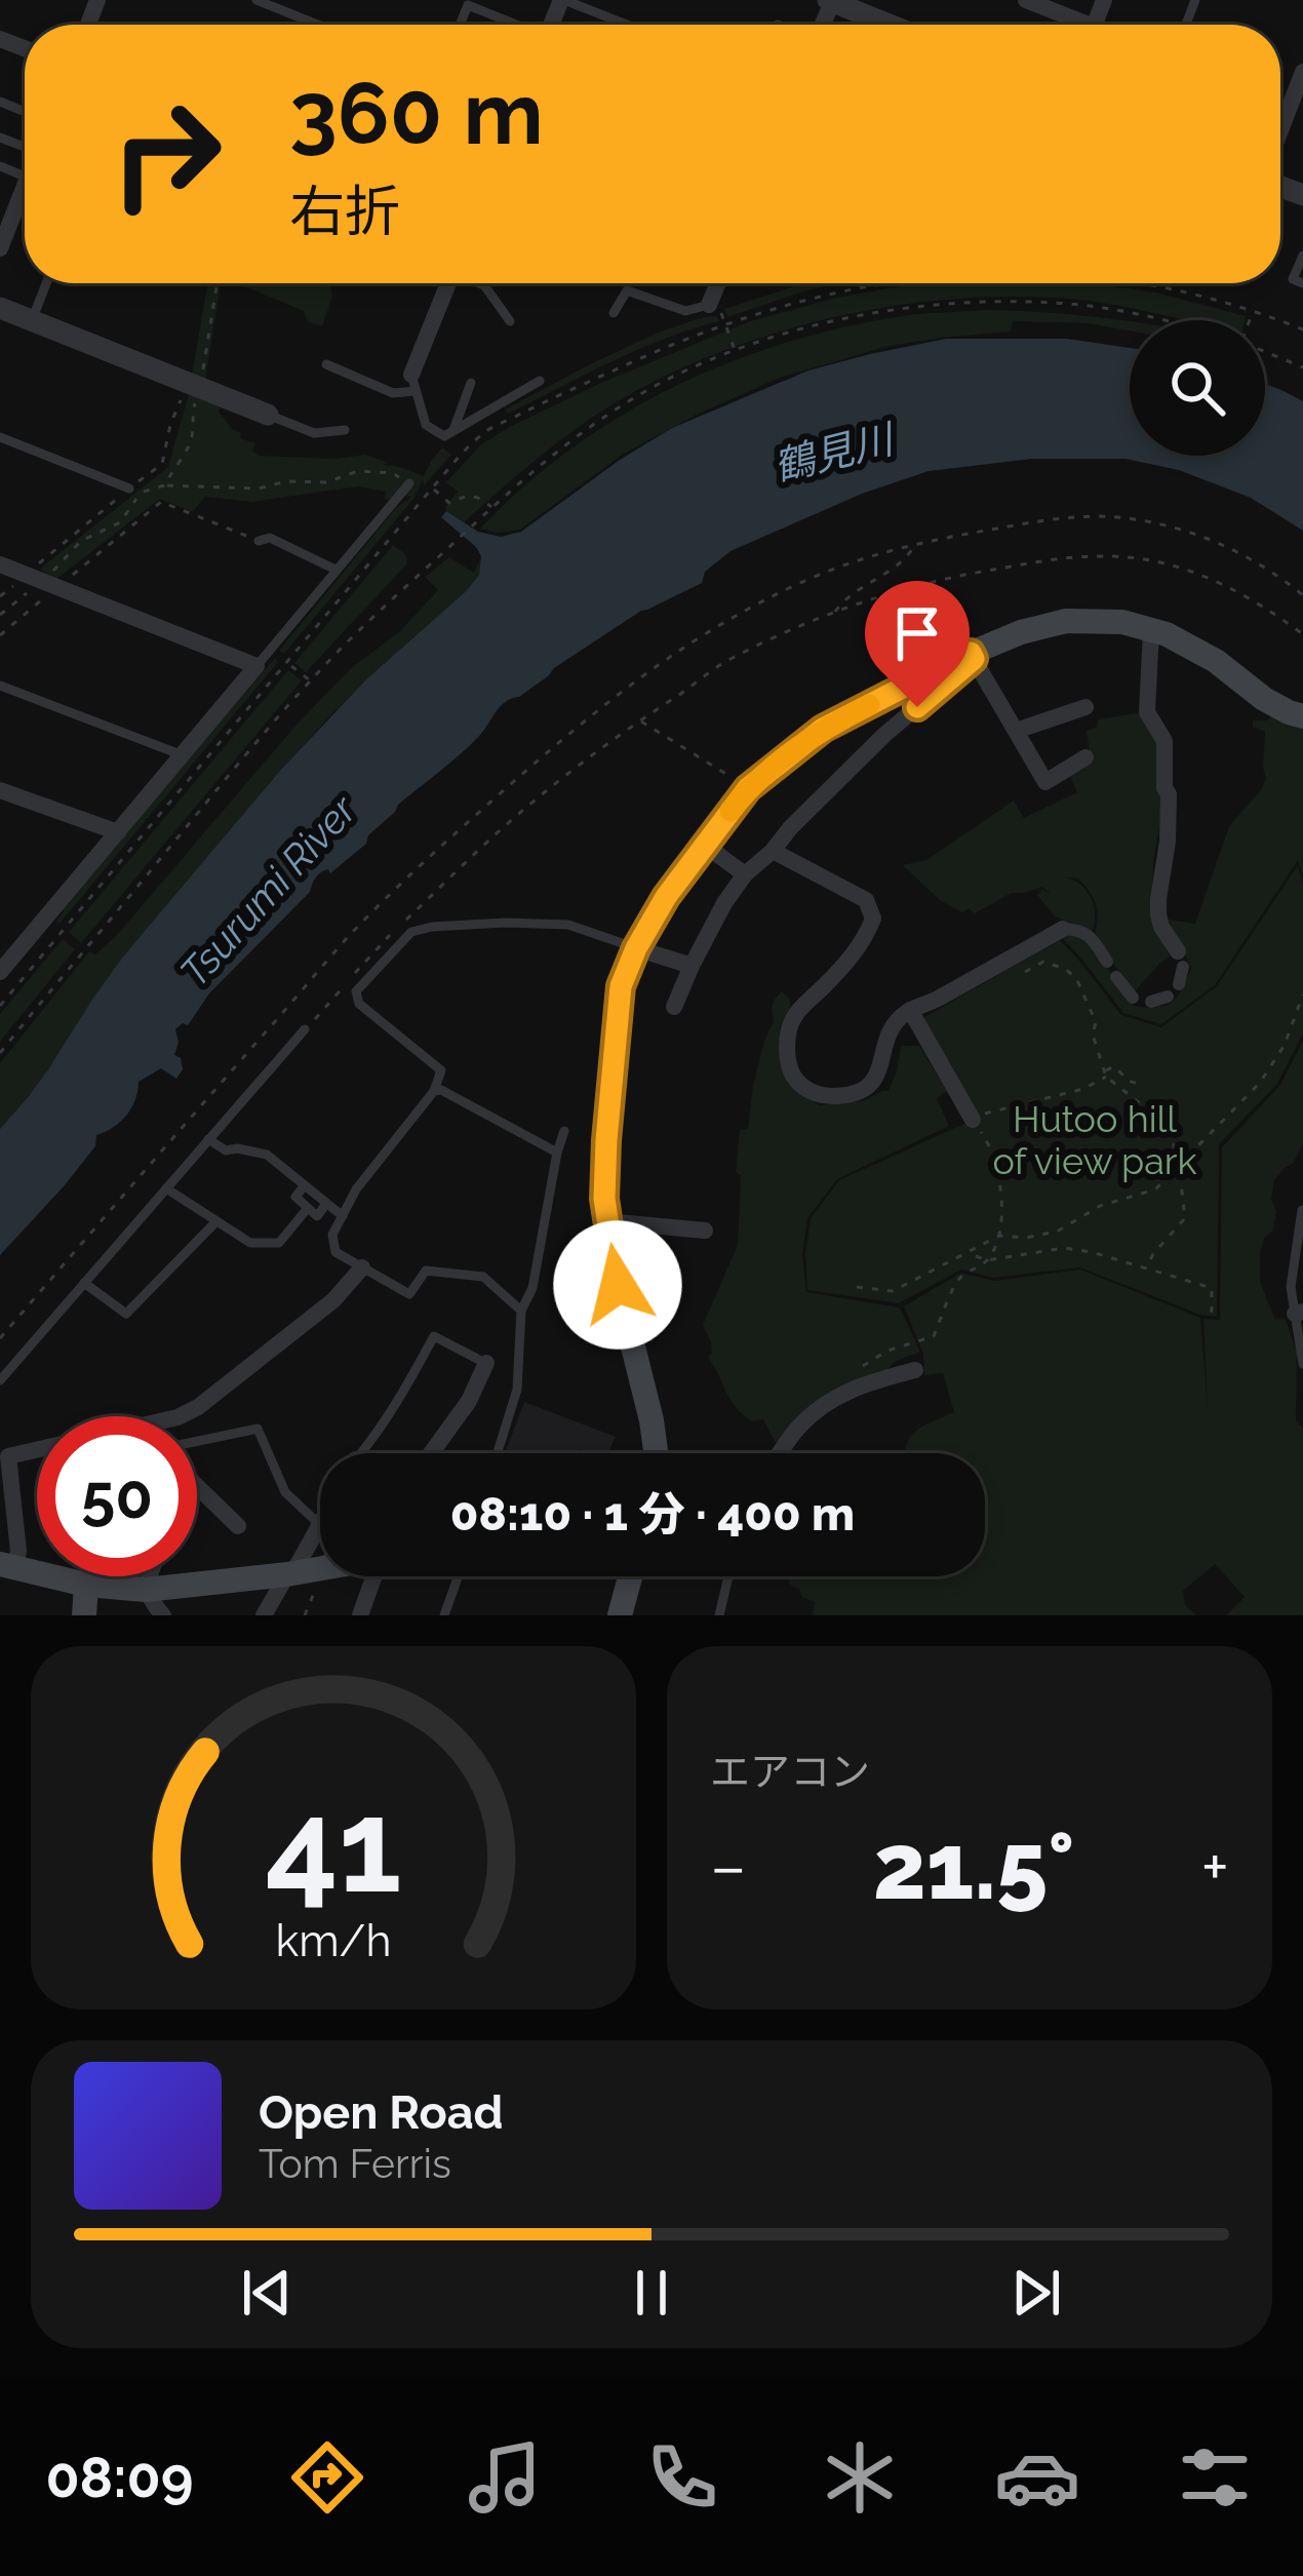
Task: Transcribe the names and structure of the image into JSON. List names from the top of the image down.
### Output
{
  "water": ["鶴見川", "Tsurumi River"],
  "parks": ["Hutoo hill of view park"],
  "page": {
    "turn": ["360 m", "右折"],
    "limit": "50",
    "trip": "08:10 · 1 分 · 400 m",
    "tile": "エアコン",
    "heat": ["−", "21.5°", "+"],
    "song": ["Open Road", "Tom Ferris"],
    "tabs": "08:09",
    "gauge": ["41", "km/h"]
  }
}
